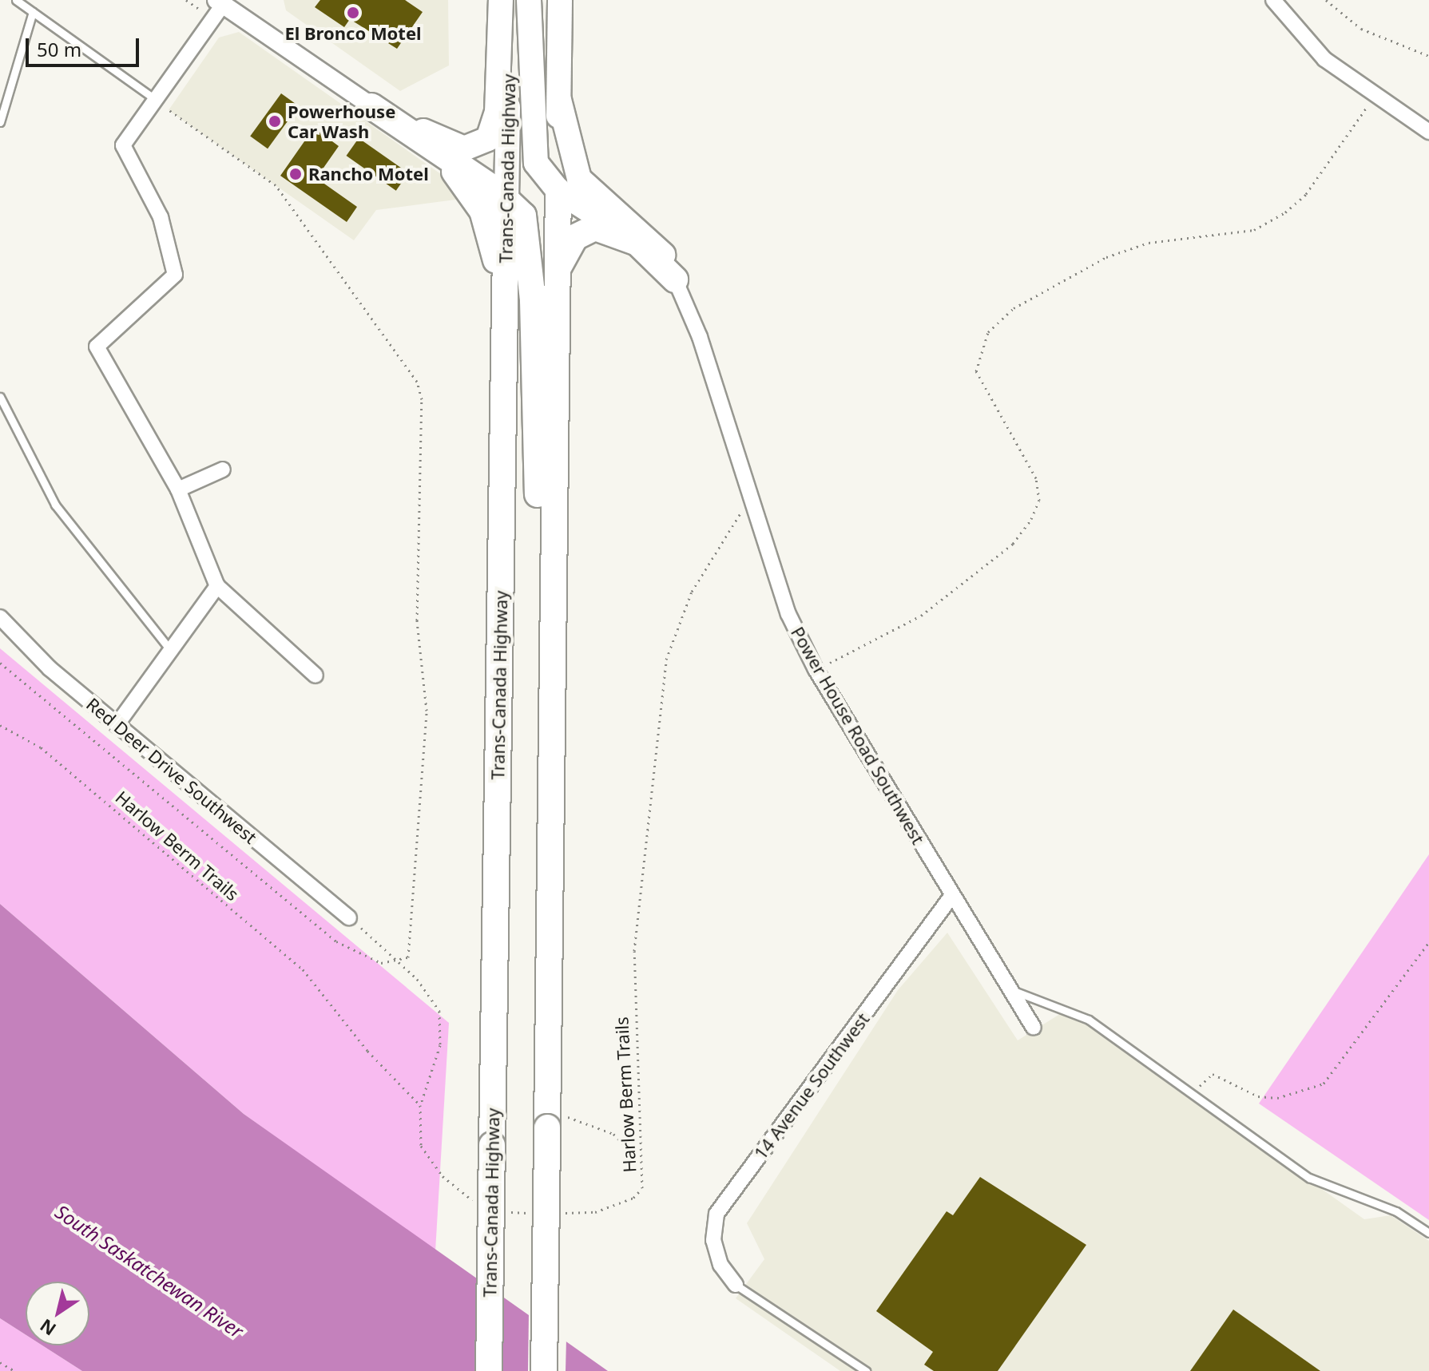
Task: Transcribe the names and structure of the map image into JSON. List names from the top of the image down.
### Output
{
  "streets": {
    "highway": ["Trans-Canada Highway"],
    "street": ["Power House Road Southwest", "Red Deer Drive Southwest", "14 Avenue Southwest"],
    "path": ["Harlow Berm Trails"]
  },
  "crossings": [
    ["Power House Road Southwest", "Harlow Berm Trails"],
    ["Power House Road Southwest", "14 Avenue Southwest"]
  ],
  "water": ["South Saskatchewan River"],
  "places": ["El Bronco Motel", "Powerhouse Car Wash", "Rancho Motel"],
  "scale_bar": "50 m",
  "north": "bottom left"
}
